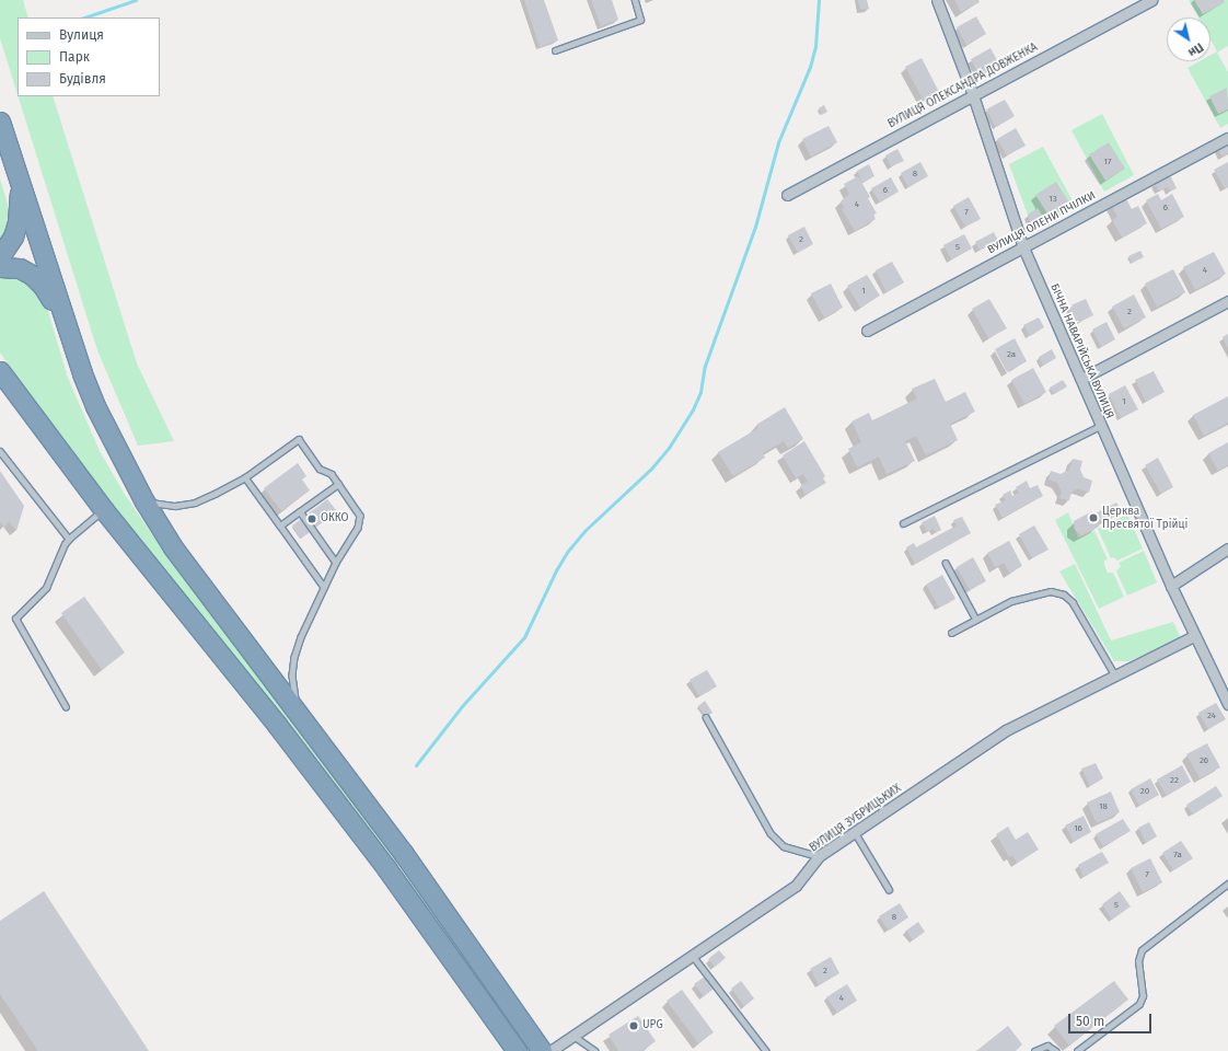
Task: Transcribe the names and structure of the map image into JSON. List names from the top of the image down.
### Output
{
  "streets": {
    "street": [
      "ВУЛИЦЯ ОЛЕКСАНДРА ДОВЖЕНКА",
      "ВУЛИЦЯ ОЛЕНИ ПЧІЛКИ",
      "БІЧНА НАВАРІЙСЬКА ВУЛИЦЯ",
      "ВУЛИЦЯ ЗУБРИЦЬКИХ"
    ]
  },
  "crossings": [
    ["ВУЛИЦЯ ОЛЕКСАНДРА ДОВЖЕНКА", "БІЧНА НАВАРІЙСЬКА ВУЛИЦЯ"],
    ["ВУЛИЦЯ ОЛЕНИ ПЧІЛКИ", "БІЧНА НАВАРІЙСЬКА ВУЛИЦЯ"],
    ["БІЧНА НАВАРІЙСЬКА ВУЛИЦЯ", "ВУЛИЦЯ ЗУБРИЦЬКИХ"]
  ],
  "places": ["Церква Пресвятої Трійці", "ОККО", "UPG"],
  "house_numbers": [
    "17",
    "8",
    "6",
    "13",
    "4",
    "6",
    "7",
    "2",
    "5",
    "4",
    "1",
    "2",
    "2а",
    "1",
    "24",
    "26",
    "22",
    "20",
    "18",
    "16",
    "7а",
    "7",
    "5",
    "8",
    "2",
    "4"
  ],
  "legend": ["Вулиця", "Парк", "Будівля"],
  "scale_bar": "50 m",
  "north": "bottom right"
}
